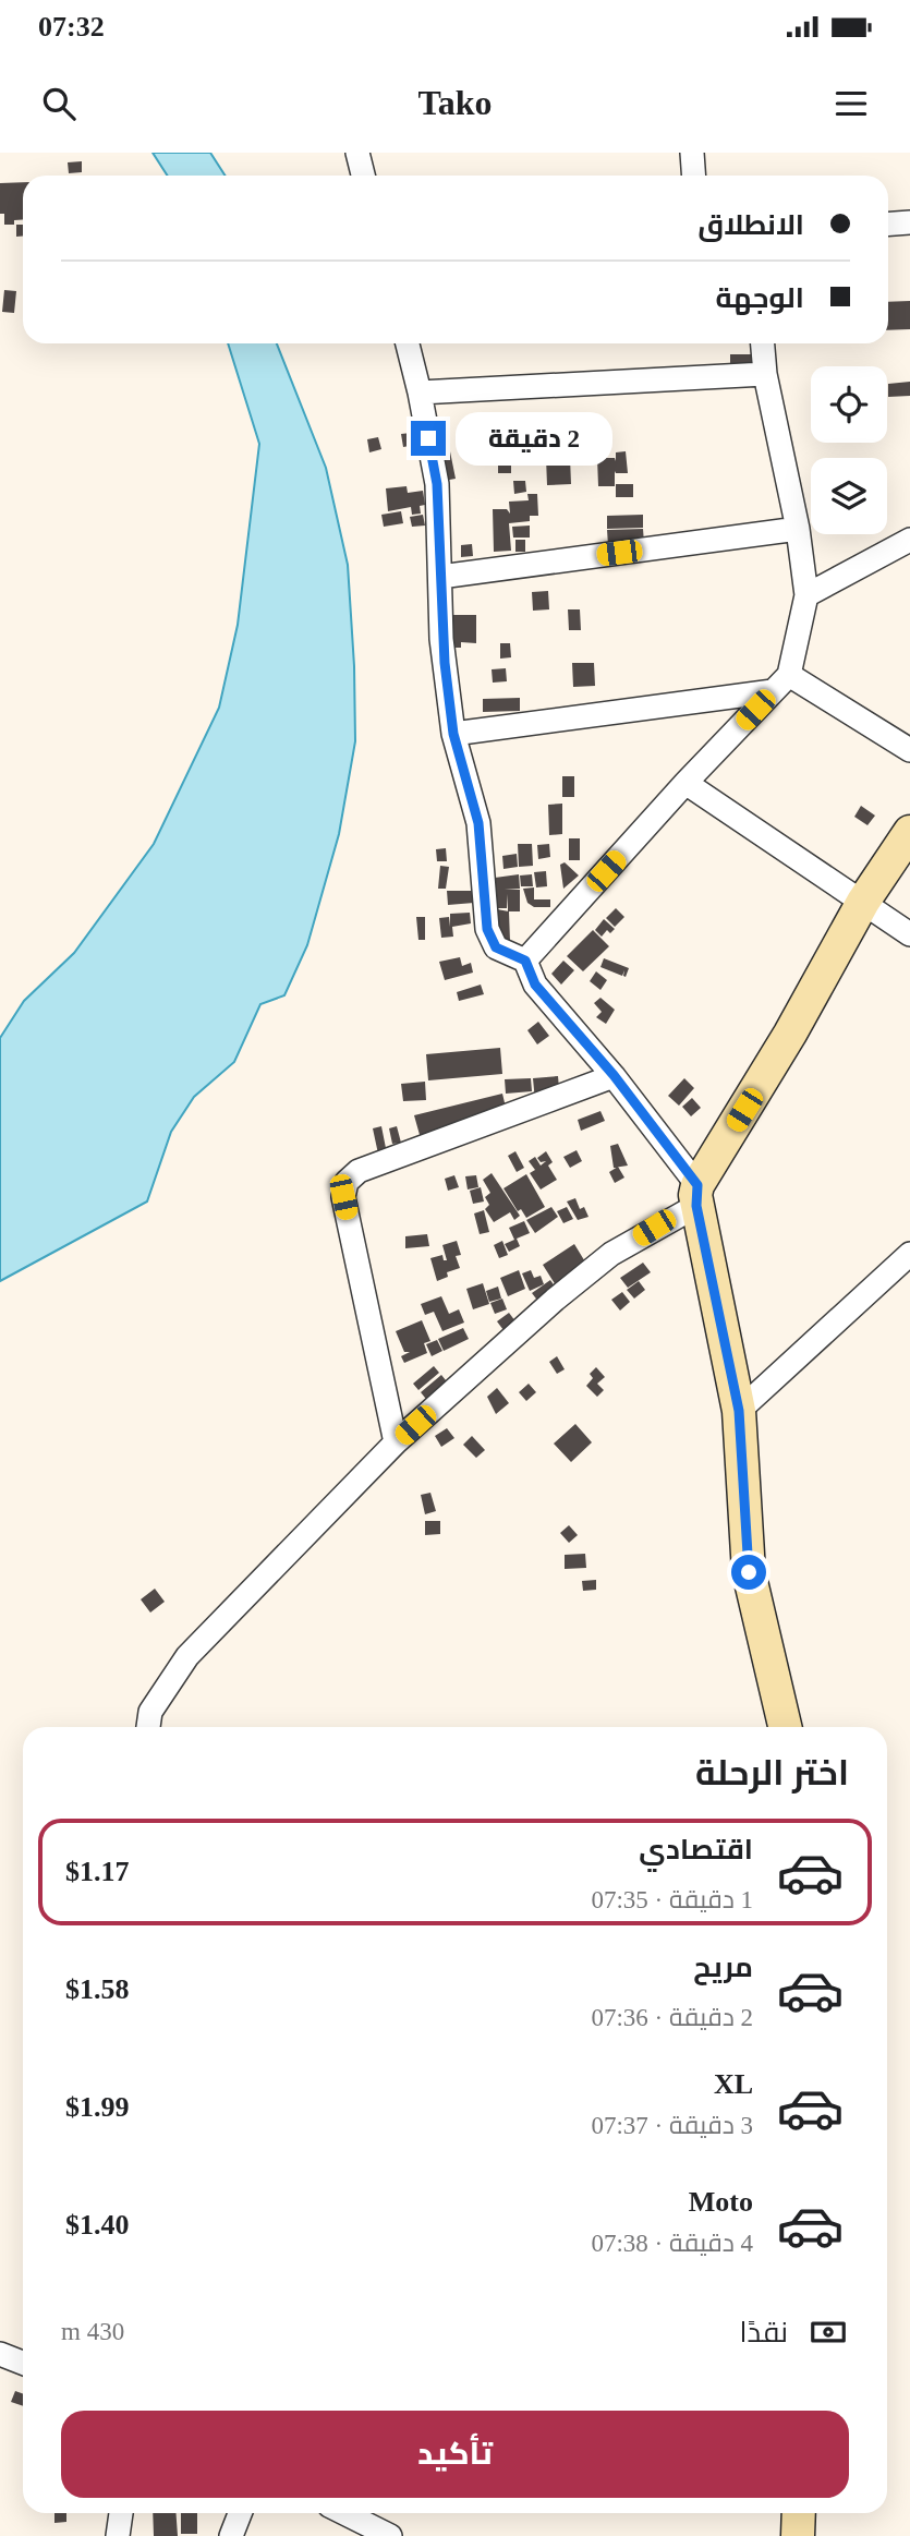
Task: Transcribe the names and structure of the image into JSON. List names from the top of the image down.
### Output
{
  "page": {
    "status": "07:32",
    "header": "Tako",
    "banner": ["الانطلاق", "الوجهة"],
    "bubble": "2 دقيقة",
    "heading": "اختر الرحلة",
    "list": [
      {
        "name": "اقتصادي",
        "note": "1 دقيقة · 07:35",
        "value": "$1.17"
      },
      {
        "name": "مريح",
        "note": "2 دقيقة · 07:36",
        "value": "$1.58"
      },
      {
        "name": "XL",
        "note": "3 دقيقة · 07:37",
        "value": "$1.99"
      },
      {
        "name": "Moto",
        "note": "4 دقيقة · 07:38",
        "value": "$1.40"
      }
    ],
    "pay": ["نقدًا", "430 m"],
    "buttons": "تأكيد"
  }
}
